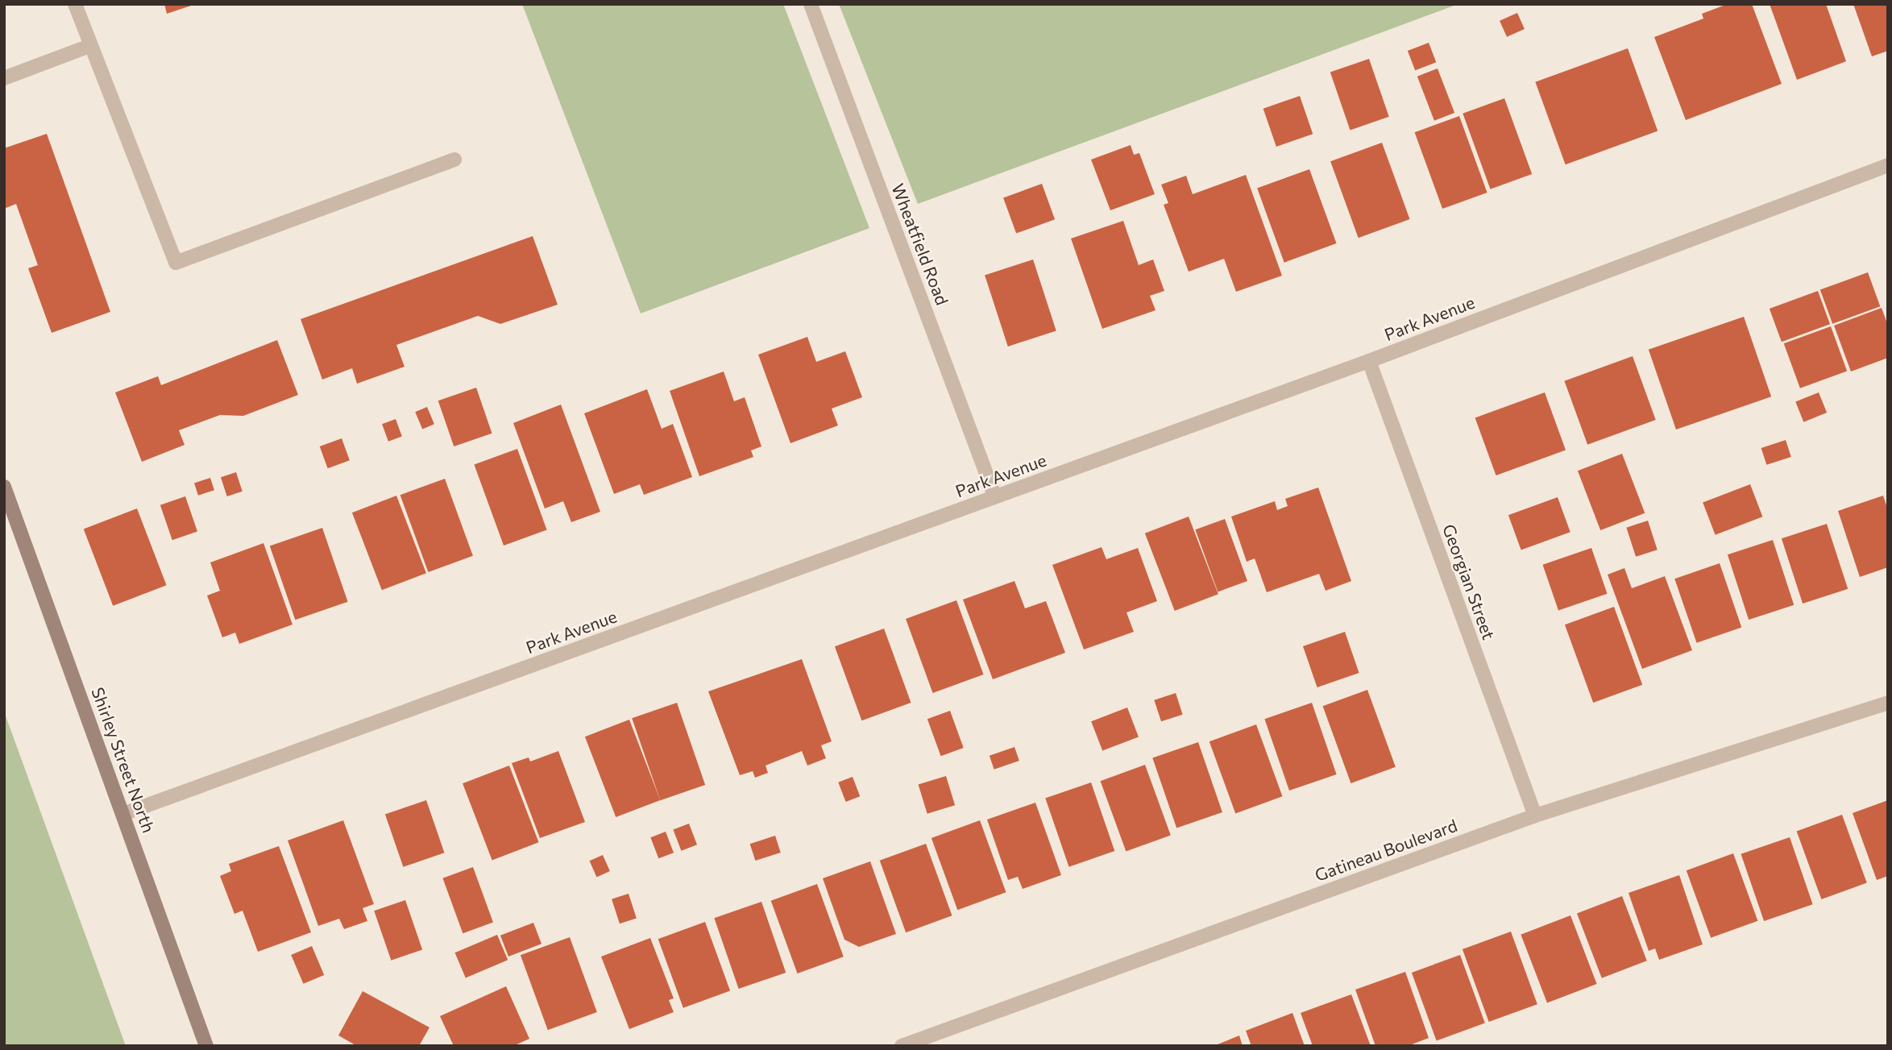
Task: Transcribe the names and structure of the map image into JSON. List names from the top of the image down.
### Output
{
  "streets": {
    "main road": ["Shirley Street North"],
    "street": [
      "Wheatfield Road",
      "Park Avenue",
      "Georgian Street",
      "Gatineau Boulevard"
    ]
  },
  "crossings": [
    ["Wheatfield Road", "Park Avenue"],
    ["Park Avenue", "Georgian Street"],
    ["Park Avenue", "Shirley Street North"],
    ["Georgian Street", "Gatineau Boulevard"]
  ]
}
